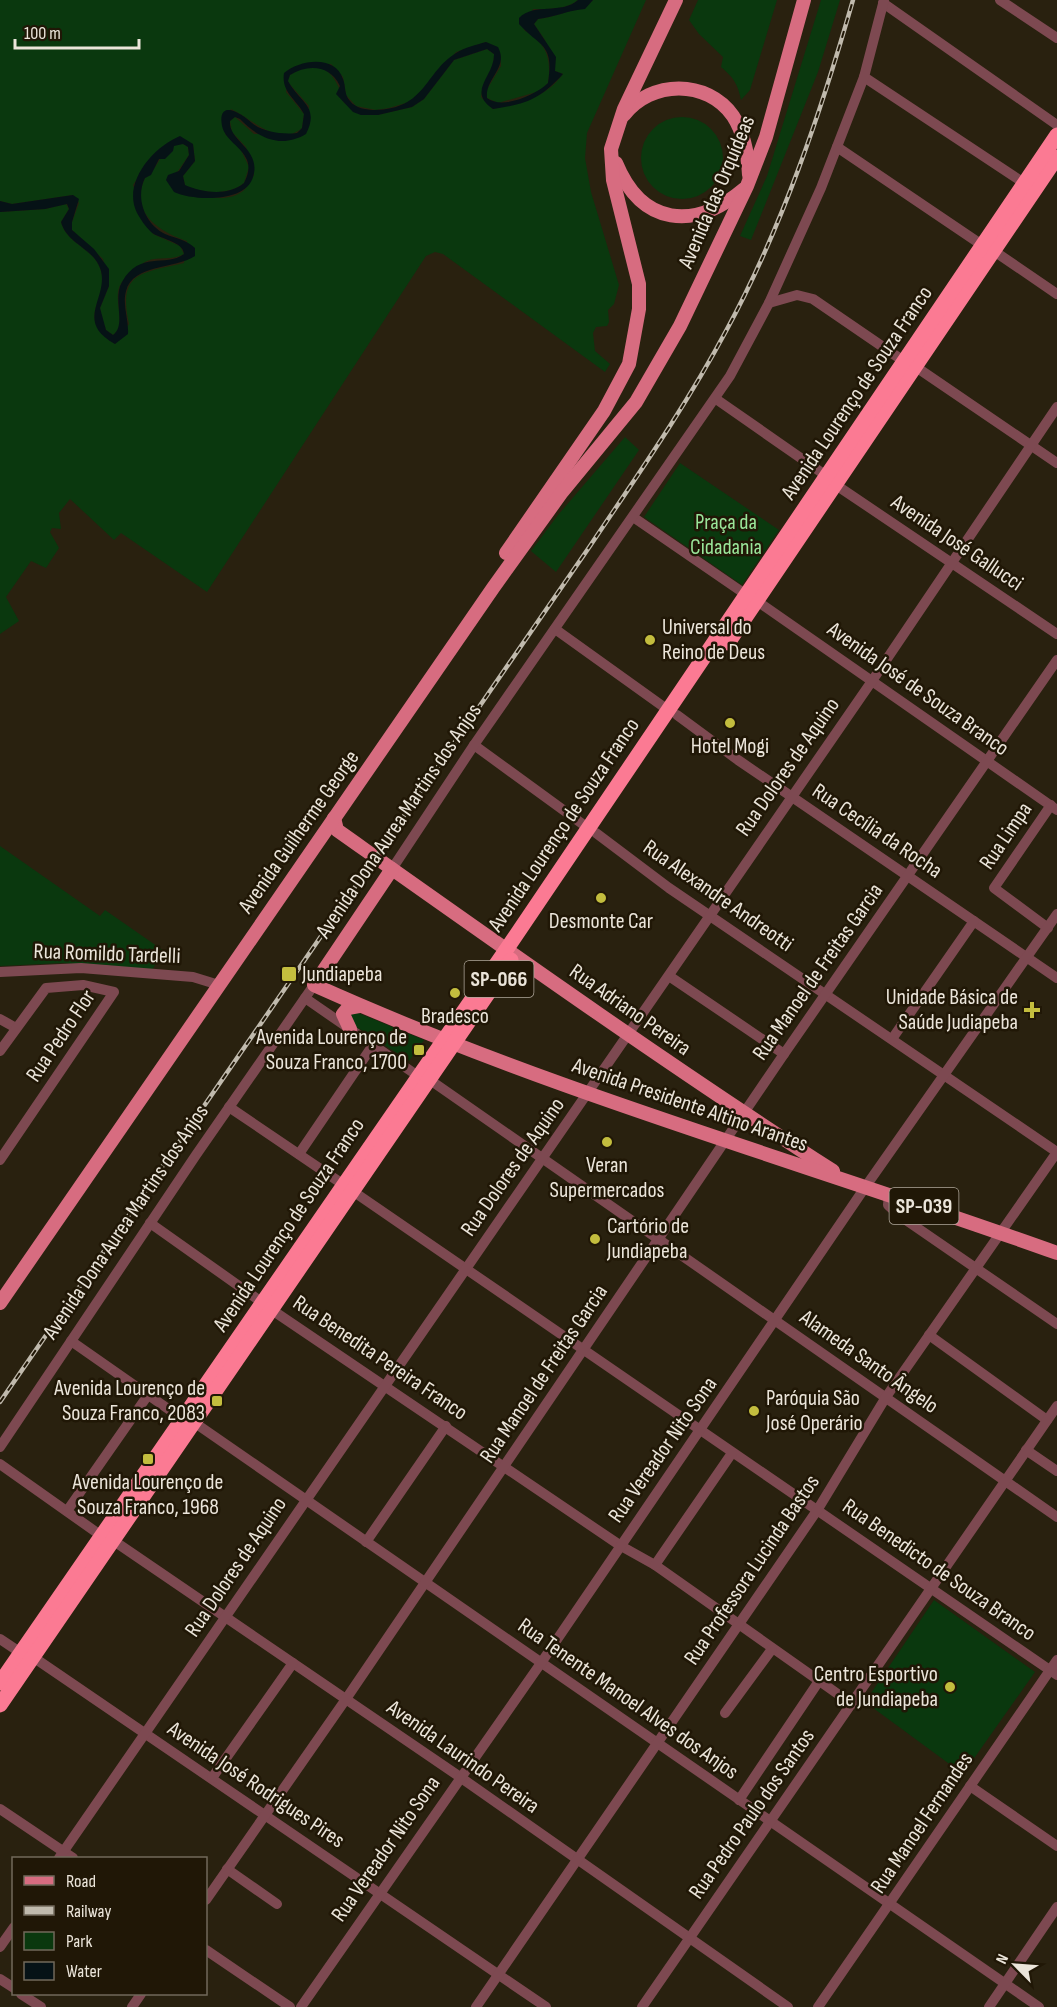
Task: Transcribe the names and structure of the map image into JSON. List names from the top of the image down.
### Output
{
  "streets": {
    "highway": ["Avenida Lourenço de Souza Franco", "SP-066"],
    "main road": [
      "Avenida das Orquídeas",
      "Avenida Dona Aurea Martins dos Anjos",
      "Avenida Guilherme George",
      "Rua Adriano Pereira",
      "Avenida Presidente Altino Arantes",
      "SP-039"
    ],
    "street": [
      "Avenida José Gallucci",
      "Avenida José de Souza Branco",
      "Rua Dolores de Aquino",
      "Rua Cecília da Rocha",
      "Rua Limpa",
      "Rua Alexandre Andreotti",
      "Rua Romildo Tardelli",
      "Rua Manoel de Freitas Garcia",
      "Rua Pedro Flor",
      "Rua Benedita Pereira Franco",
      "Alameda Santo Ângelo",
      "Rua Vereador Nito Sona",
      "Rua Professora Lucinda Bastos",
      "Rua Benedicto de Souza Branco",
      "Rua Tenente Manoel Alves dos Anjos",
      "Avenida Laurindo Pereira",
      "Avenida José Rodrigues Pires",
      "Rua Pedro Paulo dos Santos",
      "Rua Manoel Fernandes"
    ]
  },
  "crossings": [
    ["Avenida das Orquídeas", "Avenida Guilherme George"],
    ["Avenida Lourenço de Souza Franco", "Avenida José Gallucci"],
    ["Avenida Lourenço de Souza Franco", "Avenida José de Souza Branco"],
    ["Avenida Lourenço de Souza Franco", "Rua Cecília da Rocha"],
    ["Avenida Lourenço de Souza Franco", "Rua Alexandre Andreotti"],
    ["Avenida Lourenço de Souza Franco", "Rua Adriano Pereira"],
    ["Avenida Lourenço de Souza Franco", "Avenida Presidente Altino Arantes"],
    ["Avenida Lourenço de Souza Franco", "Rua Benedita Pereira Franco"],
    ["Avenida Lourenço de Souza Franco", "Alameda Santo Ângelo"],
    ["Avenida Lourenço de Souza Franco", "Rua Benedicto de Souza Branco"],
    ["Avenida Lourenço de Souza Franco", "Rua Tenente Manoel Alves dos Anjos"],
    ["Avenida Lourenço de Souza Franco", "Avenida Laurindo Pereira"],
    ["Avenida Lourenço de Souza Franco", "Avenida José Rodrigues Pires"],
    ["Avenida José Gallucci", "Rua Dolores de Aquino"],
    ["Avenida José Gallucci", "Avenida Dona Aurea Martins dos Anjos"],
    ["Avenida José de Souza Branco", "Rua Dolores de Aquino"],
    ["Avenida José de Souza Branco", "Avenida Dona Aurea Martins dos Anjos"],
    ["Avenida José de Souza Branco", "Rua Limpa"],
    ["Avenida José de Souza Branco", "Rua Manoel de Freitas Garcia"],
    ["Rua Dolores de Aquino", "Rua Cecília da Rocha"],
    ["Rua Dolores de Aquino", "Rua Alexandre Andreotti"],
    ["Rua Dolores de Aquino", "Rua Adriano Pereira"],
    ["Rua Dolores de Aquino", "Avenida Presidente Altino Arantes"],
    ["Rua Dolores de Aquino", "Rua Benedita Pereira Franco"],
    ["Rua Dolores de Aquino", "Alameda Santo Ângelo"],
    ["Rua Dolores de Aquino", "Rua Benedicto de Souza Branco"],
    ["Rua Dolores de Aquino", "Rua Tenente Manoel Alves dos Anjos"],
    ["Rua Dolores de Aquino", "Avenida Laurindo Pereira"],
    ["Rua Dolores de Aquino", "Avenida José Rodrigues Pires"],
    ["Avenida Dona Aurea Martins dos Anjos", "Rua Cecília da Rocha"],
    ["Avenida Dona Aurea Martins dos Anjos", "Rua Alexandre Andreotti"],
    ["Avenida Dona Aurea Martins dos Anjos", "Rua Adriano Pereira"],
    ["Avenida Dona Aurea Martins dos Anjos", "Avenida Presidente Altino Arantes"],
    ["Avenida Dona Aurea Martins dos Anjos", "Rua Benedita Pereira Franco"],
    ["Avenida Dona Aurea Martins dos Anjos", "Alameda Santo Ângelo"],
    ["Avenida Dona Aurea Martins dos Anjos", "Rua Benedicto de Souza Branco"],
    ["Avenida Dona Aurea Martins dos Anjos", "Rua Tenente Manoel Alves dos Anjos"],
    ["Rua Cecília da Rocha", "Rua Manoel de Freitas Garcia"],
    ["Rua Cecília da Rocha", "Rua Vereador Nito Sona"],
    ["Avenida Guilherme George", "Rua Romildo Tardelli"],
    ["Avenida Guilherme George", "Rua Adriano Pereira"],
    ["Rua Limpa", "Rua Vereador Nito Sona"],
    ["Rua Alexandre Andreotti", "Rua Manoel de Freitas Garcia"],
    ["Rua Alexandre Andreotti", "Rua Vereador Nito Sona"],
    ["Rua Alexandre Andreotti", "Rua Professora Lucinda Bastos"],
    ["Rua Manoel de Freitas Garcia", "Rua Adriano Pereira"],
    ["Rua Manoel de Freitas Garcia", "Avenida Presidente Altino Arantes"],
    ["Rua Manoel de Freitas Garcia", "Rua Benedita Pereira Franco"],
    ["Rua Manoel de Freitas Garcia", "Alameda Santo Ângelo"],
    ["Rua Manoel de Freitas Garcia", "Rua Benedicto de Souza Branco"],
    ["Rua Manoel de Freitas Garcia", "Rua Tenente Manoel Alves dos Anjos"],
    ["Rua Manoel de Freitas Garcia", "Avenida Laurindo Pereira"],
    ["Rua Manoel de Freitas Garcia", "Avenida José Rodrigues Pires"],
    ["Rua Adriano Pereira", "Avenida Presidente Altino Arantes"],
    ["Avenida Presidente Altino Arantes", "Rua Vereador Nito Sona"],
    ["Avenida Presidente Altino Arantes", "Rua Professora Lucinda Bastos"],
    ["Rua Benedita Pereira Franco", "Rua Vereador Nito Sona"],
    ["Rua Benedita Pereira Franco", "Rua Professora Lucinda Bastos"],
    ["Rua Benedita Pereira Franco", "Rua Pedro Paulo dos Santos"],
    ["Alameda Santo Ângelo", "Rua Vereador Nito Sona"],
    ["Alameda Santo Ângelo", "Rua Professora Lucinda Bastos"],
    ["Alameda Santo Ângelo", "Rua Pedro Paulo dos Santos"],
    ["Rua Vereador Nito Sona", "Rua Benedicto de Souza Branco"],
    ["Rua Vereador Nito Sona", "Rua Tenente Manoel Alves dos Anjos"],
    ["Rua Vereador Nito Sona", "Avenida Laurindo Pereira"],
    ["Rua Vereador Nito Sona", "Avenida José Rodrigues Pires"],
    ["Rua Professora Lucinda Bastos", "Rua Benedicto de Souza Branco"],
    ["Rua Professora Lucinda Bastos", "Rua Tenente Manoel Alves dos Anjos"],
    ["Rua Professora Lucinda Bastos", "Avenida Laurindo Pereira"],
    ["Rua Professora Lucinda Bastos", "Avenida José Rodrigues Pires"],
    ["Rua Benedicto de Souza Branco", "Rua Pedro Paulo dos Santos"],
    ["Rua Benedicto de Souza Branco", "Rua Manoel Fernandes"],
    ["Rua Tenente Manoel Alves dos Anjos", "Rua Pedro Paulo dos Santos"],
    ["Rua Tenente Manoel Alves dos Anjos", "Rua Manoel Fernandes"],
    ["Avenida Laurindo Pereira", "Rua Pedro Paulo dos Santos"]
  ],
  "parks": ["Praça da Cidadania"],
  "places": {
    "other": [
      "Universal do Reino de Deus",
      "Hotel Mogi",
      "Desmonte Car",
      "Bradesco",
      "Veran Supermercados",
      "Cartório de Jundiapeba",
      "Paróquia São José Operário",
      "Centro Esportivo de Jundiapeba"
    ],
    "transit": [
      "Jundiapeba",
      "Avenida Lourenço de Souza Franco, 1700",
      "Avenida Lourenço de Souza Franco, 2083",
      "Avenida Lourenço de Souza Franco, 1968"
    ],
    "health": ["Unidade Básica de Saúde Judiapeba"]
  },
  "legend": [
    "Road",
    "Railway",
    "Park",
    "Water"
  ],
  "scale_bar": "100 m",
  "north": "top left"
}
